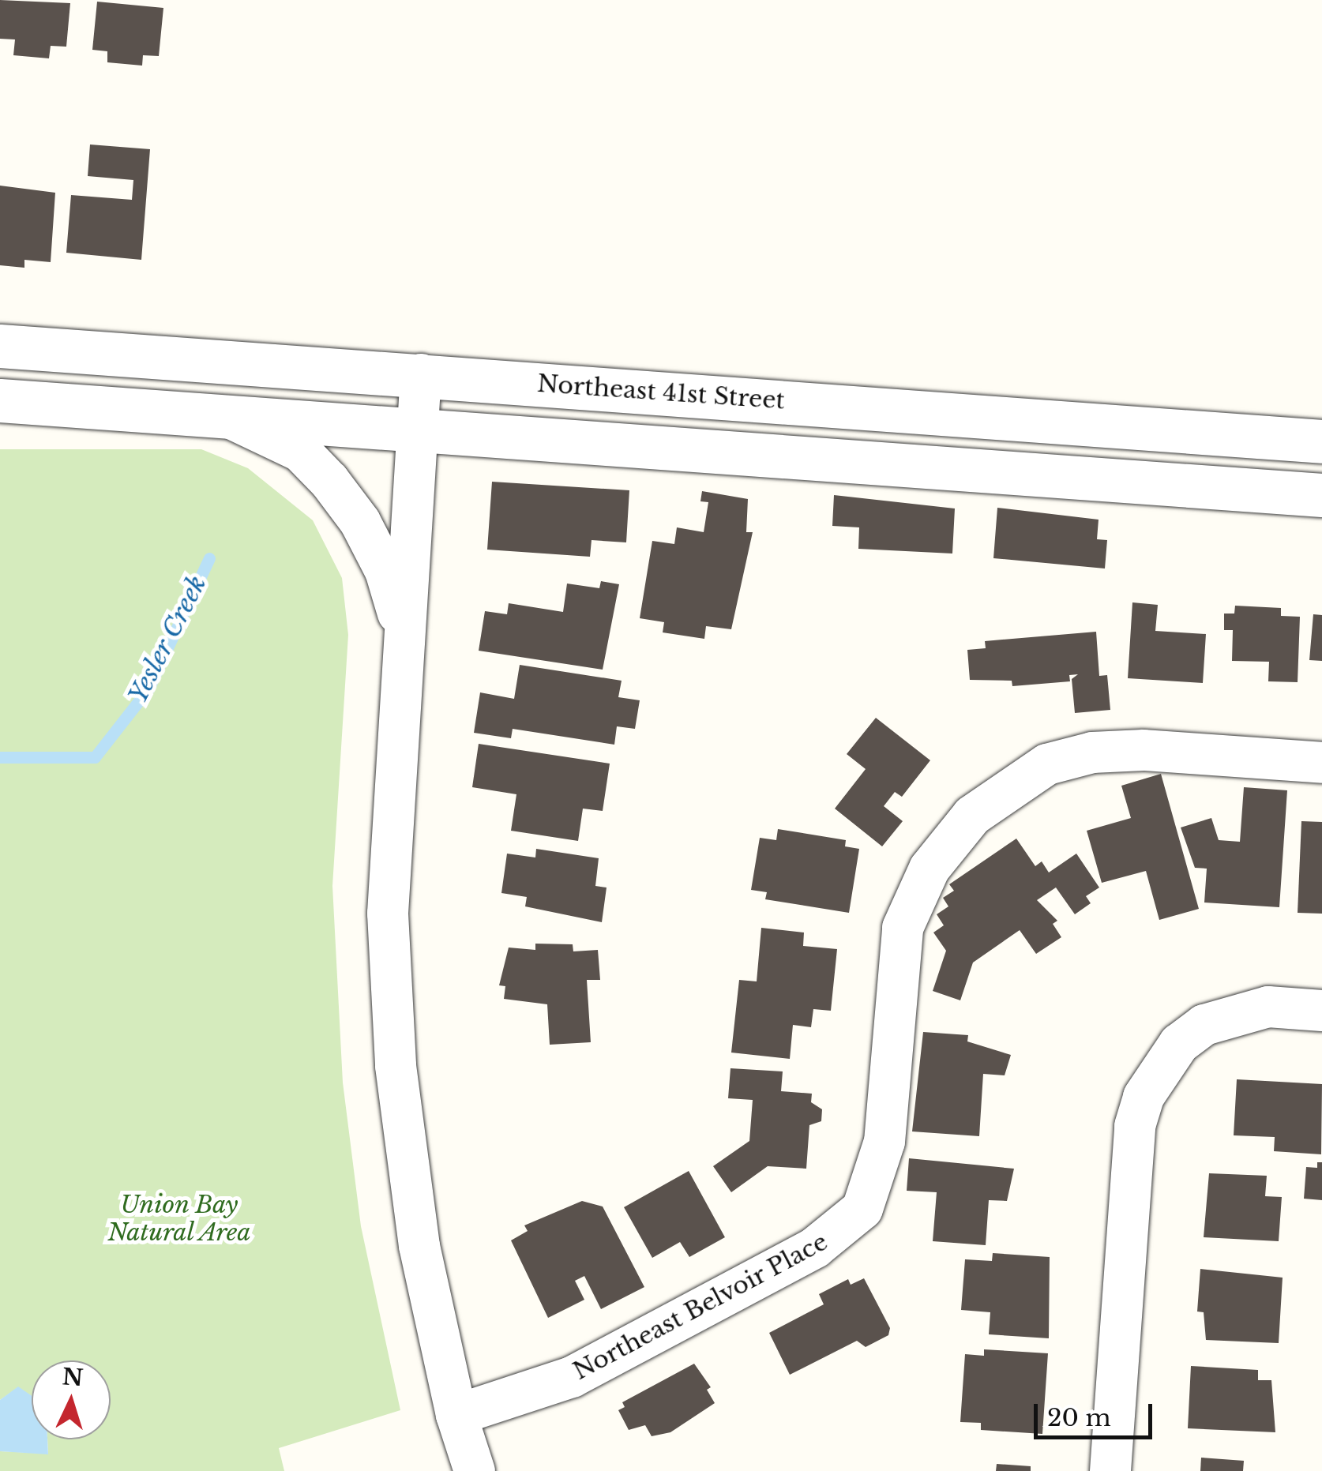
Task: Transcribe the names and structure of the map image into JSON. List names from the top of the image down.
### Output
{
  "streets": {
    "street": ["Northeast 41st Street", "Northeast Belvoir Place"]
  },
  "water": ["Yesler Creek"],
  "parks": ["Union Bay Natural Area"],
  "scale_bar": "20 m",
  "north": "top"
}
